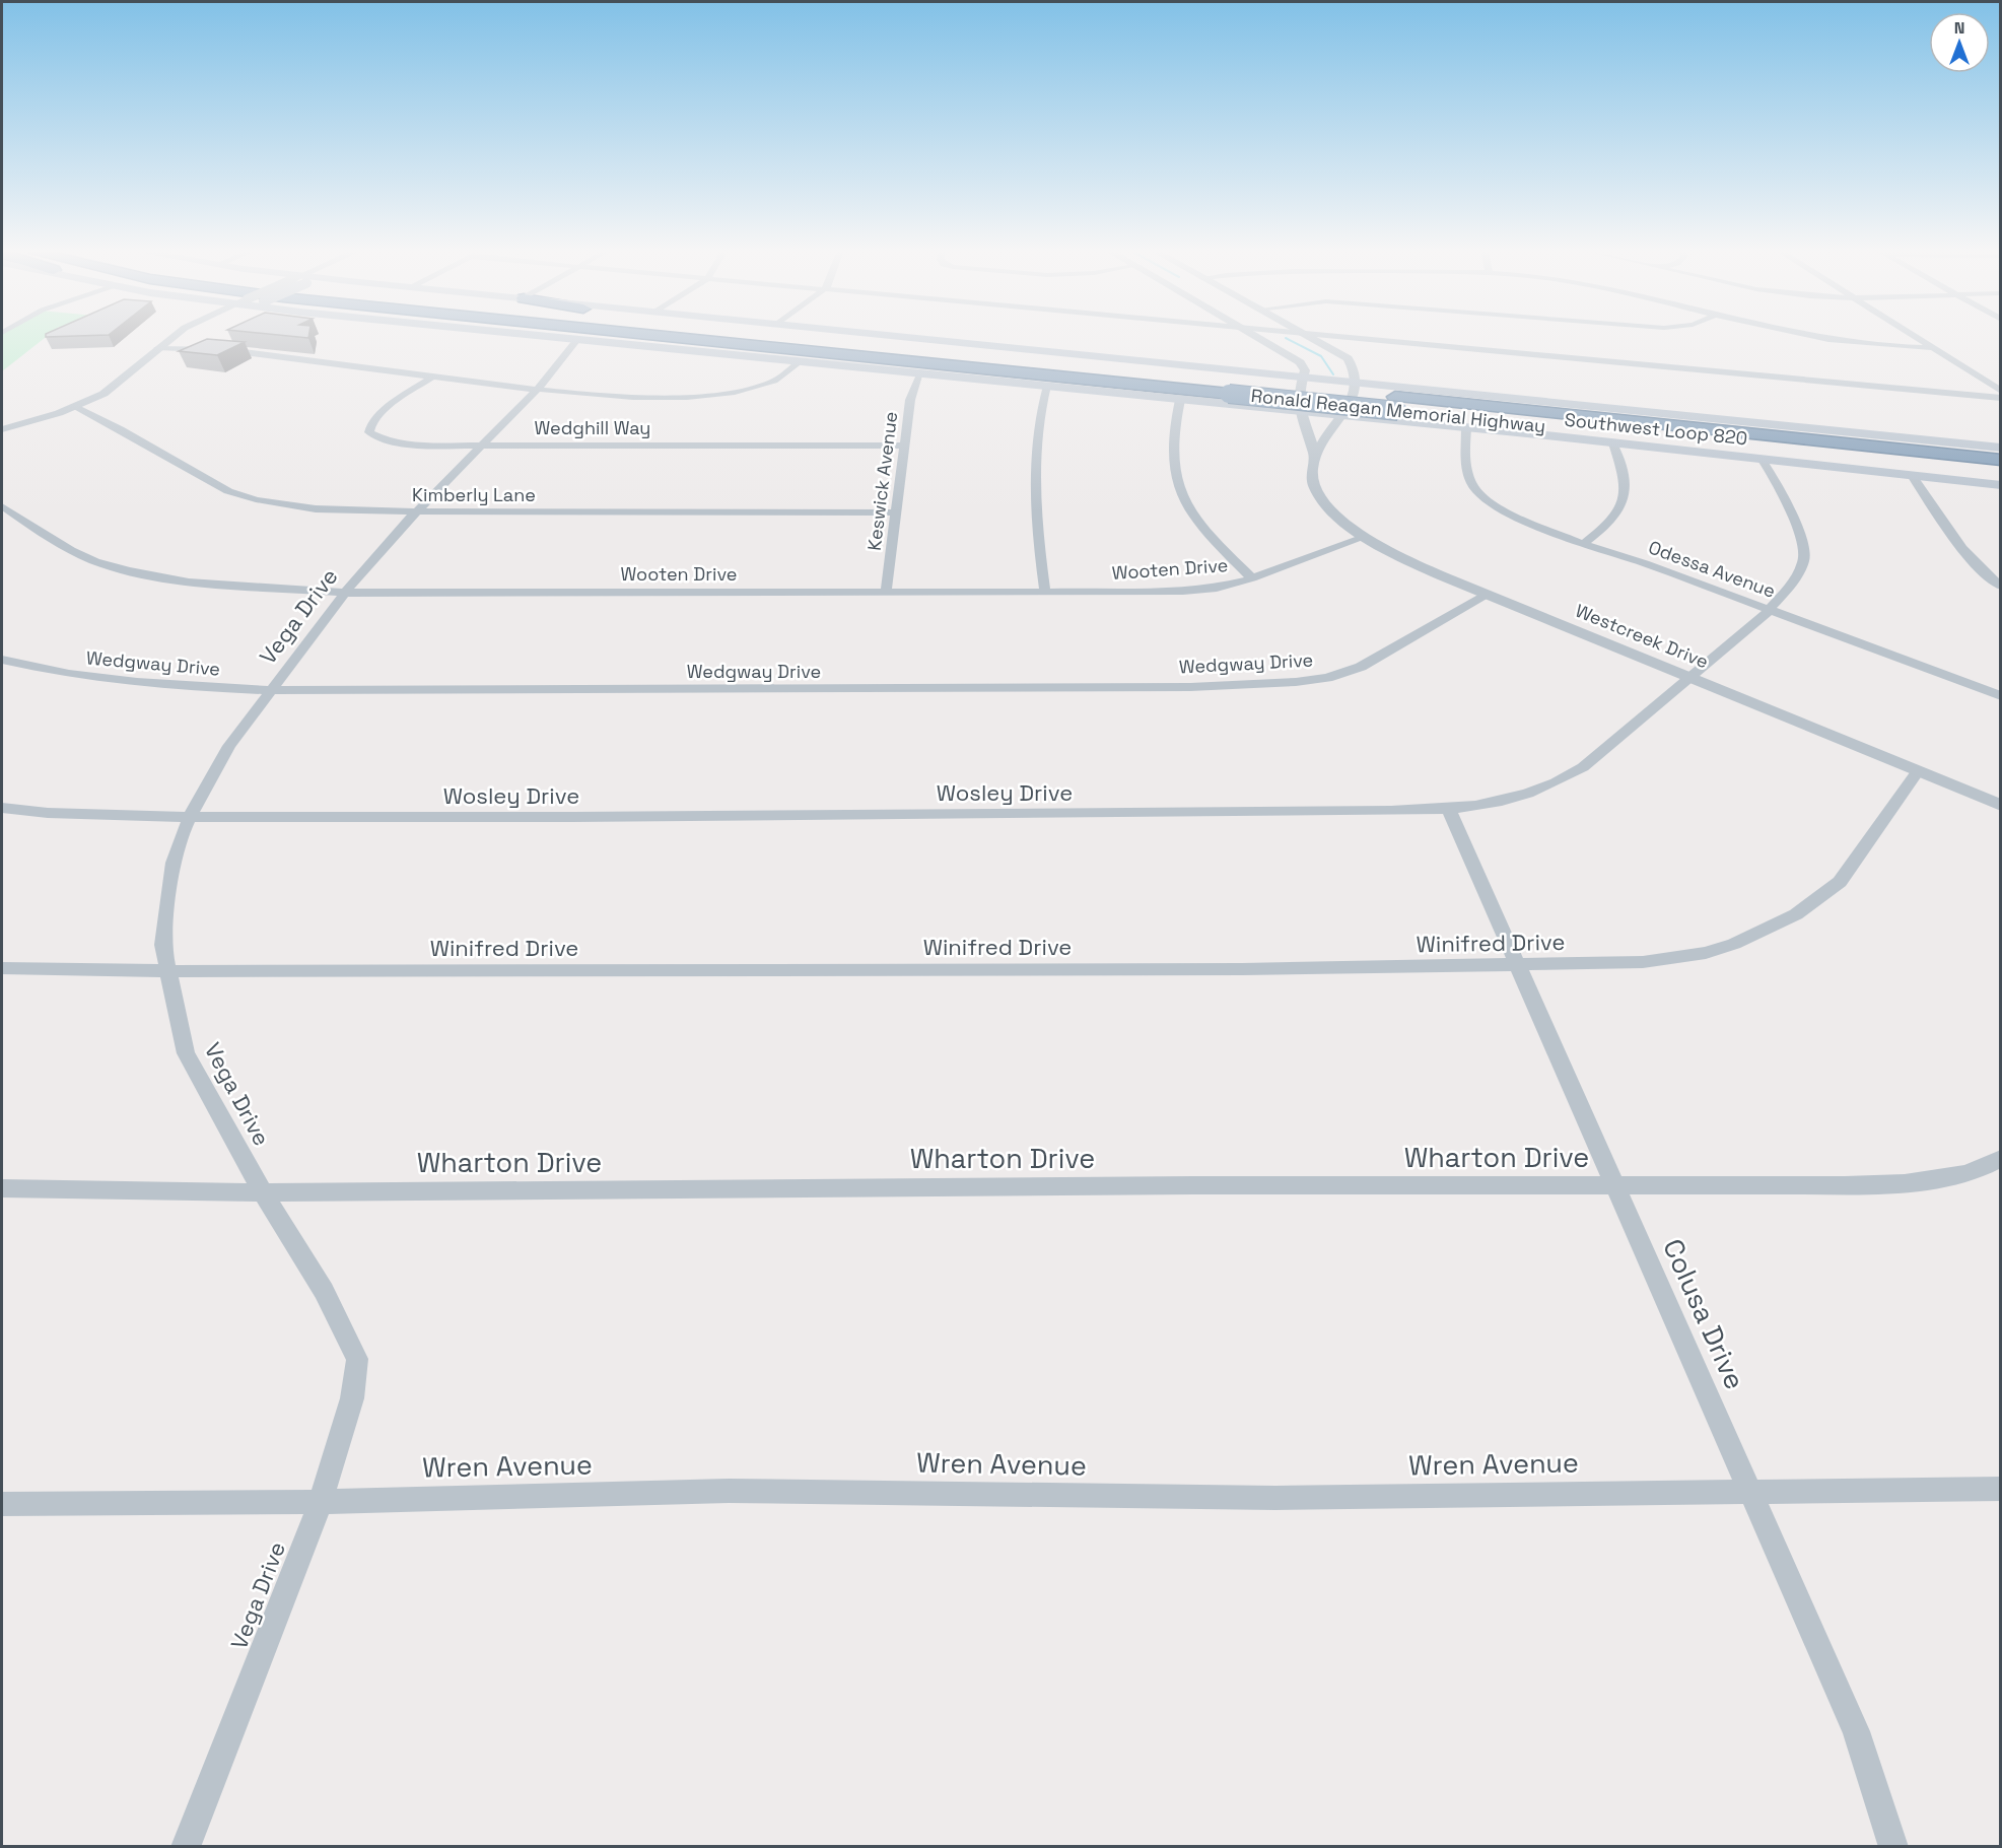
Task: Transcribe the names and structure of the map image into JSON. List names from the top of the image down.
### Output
{
  "streets": {
    "highway": ["Ronald Reagan Memorial Highway"],
    "main road": ["Southwest Loop 820"],
    "street": [
      "Wedghill Way",
      "Keswick Avenue",
      "Kimberly Lane",
      "Wooten Drive",
      "Odessa Avenue",
      "Vega Drive",
      "Westcreek Drive",
      "Wedgway Drive",
      "Wosley Drive",
      "Winifred Drive",
      "Wharton Drive",
      "Colusa Drive",
      "Wren Avenue"
    ]
  },
  "crossings": [
    ["Wedghill Way", "Keswick Avenue"],
    ["Wedghill Way", "Vega Drive"],
    ["Southwest Loop 820", "Keswick Avenue"],
    ["Southwest Loop 820", "Odessa Avenue"],
    ["Southwest Loop 820", "Vega Drive"],
    ["Southwest Loop 820", "Westcreek Drive"],
    ["Southwest Loop 820", "Wosley Drive"],
    ["Keswick Avenue", "Kimberly Lane"],
    ["Keswick Avenue", "Wooten Drive"],
    ["Kimberly Lane", "Vega Drive"],
    ["Wooten Drive", "Vega Drive"],
    ["Wooten Drive", "Westcreek Drive"],
    ["Odessa Avenue", "Wosley Drive"],
    ["Vega Drive", "Wedgway Drive"],
    ["Vega Drive", "Wosley Drive"],
    ["Vega Drive", "Winifred Drive"],
    ["Vega Drive", "Wharton Drive"],
    ["Vega Drive", "Wren Avenue"],
    ["Westcreek Drive", "Wedgway Drive"],
    ["Westcreek Drive", "Wosley Drive"],
    ["Westcreek Drive", "Winifred Drive"],
    ["Wosley Drive", "Colusa Drive"],
    ["Winifred Drive", "Colusa Drive"],
    ["Wharton Drive", "Colusa Drive"],
    ["Colusa Drive", "Wren Avenue"]
  ],
  "north": "top"
}
